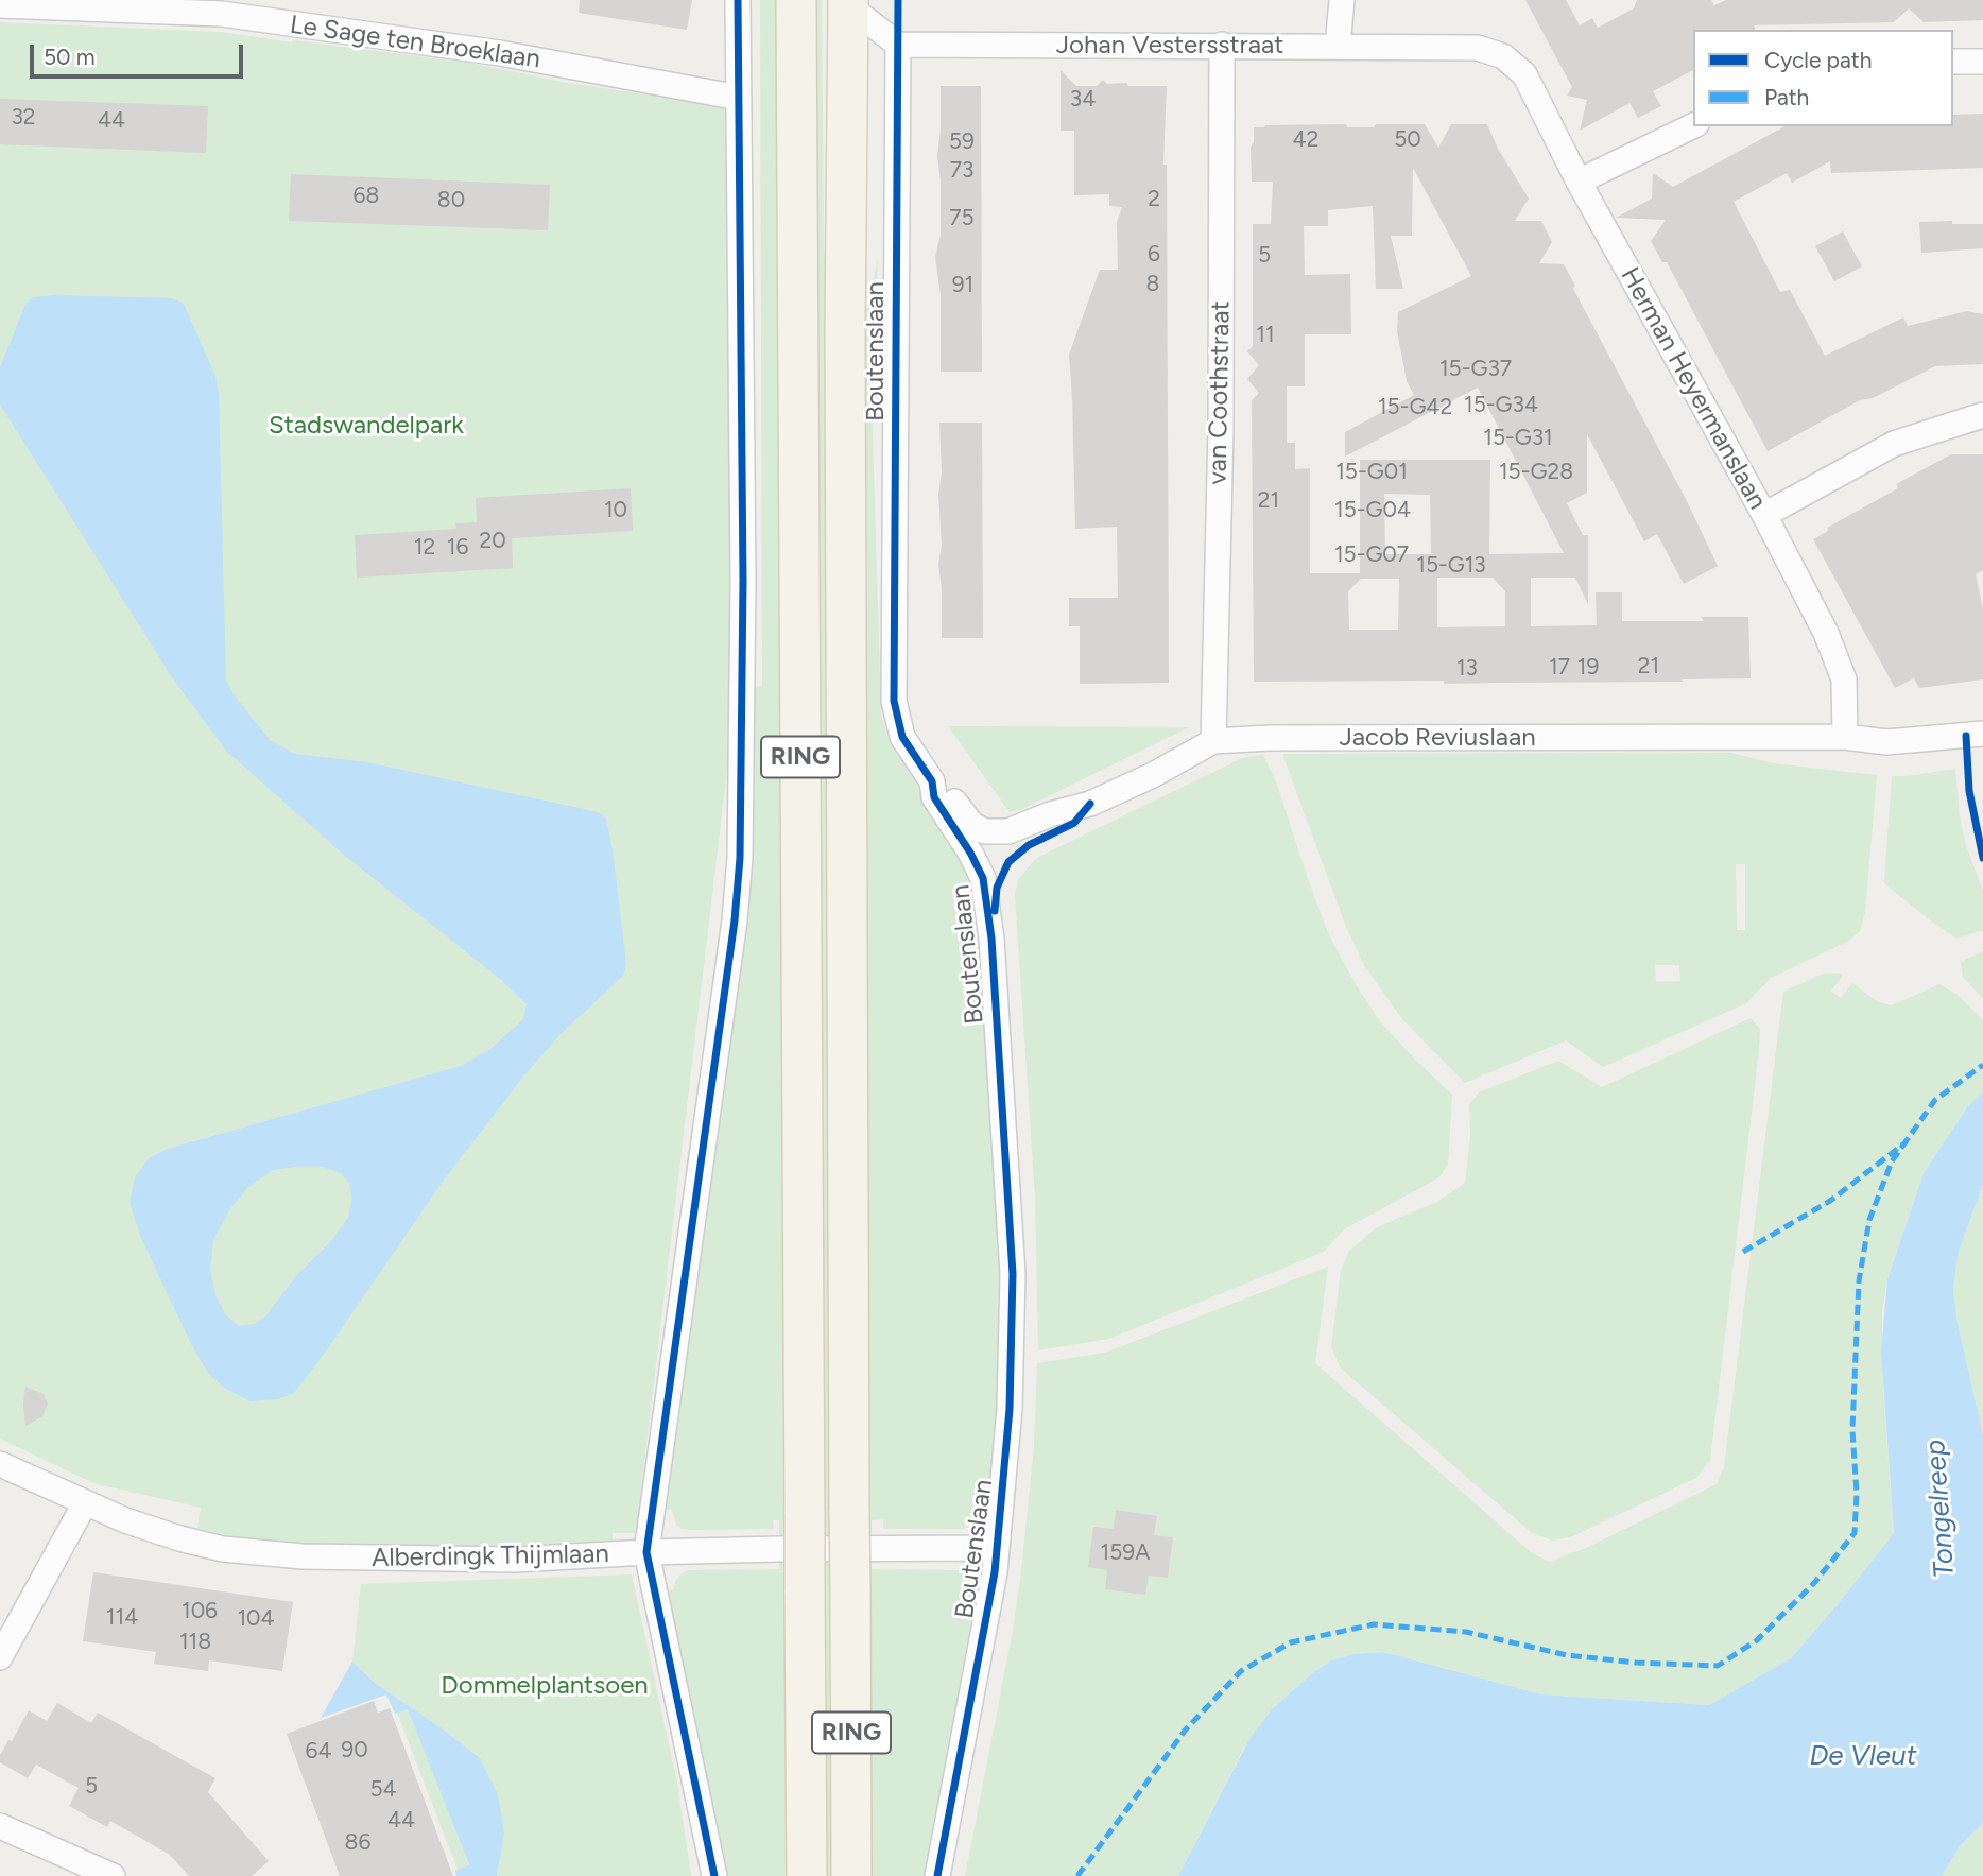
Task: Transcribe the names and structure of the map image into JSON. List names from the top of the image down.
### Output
{
  "streets": {
    "main road": ["Boutenslaan", "RING"],
    "street": [
      "Le Sage ten Broeklaan",
      "Johan Vestersstraat",
      "Herman Heyermanslaan",
      "van Coothstraat",
      "Jacob Reviuslaan",
      "Alberdingk Thijmlaan"
    ]
  },
  "crossings": [
    ["Johan Vestersstraat", "Boutenslaan"],
    ["Johan Vestersstraat", "Herman Heyermanslaan"],
    ["Johan Vestersstraat", "van Coothstraat"],
    ["Boutenslaan", "Jacob Reviuslaan"],
    ["Boutenslaan", "Alberdingk Thijmlaan"],
    ["Herman Heyermanslaan", "Jacob Reviuslaan"],
    ["van Coothstraat", "Jacob Reviuslaan"]
  ],
  "water": ["Tongelreep", "De Vleut"],
  "parks": ["Stadswandelpark", "Dommelplantsoen"],
  "house_numbers": [
    "34",
    "32",
    "44",
    "42",
    "50",
    "59",
    "73",
    "68",
    "2",
    "80",
    "75",
    "6",
    "5",
    "8",
    "91",
    "11",
    "15-G37",
    "15-G34",
    "15-G42",
    "15-G31",
    "15-G01",
    "15-G28",
    "21",
    "10",
    "15-G04",
    "20",
    "12",
    "16",
    "15-G07",
    "15-G13",
    "21",
    "17",
    "19",
    "13",
    "159A",
    "106",
    "114",
    "104",
    "118",
    "90",
    "64",
    "5",
    "54",
    "44",
    "86"
  ],
  "legend": ["Cycle path", "Path"],
  "scale_bar": "50 m"
}
